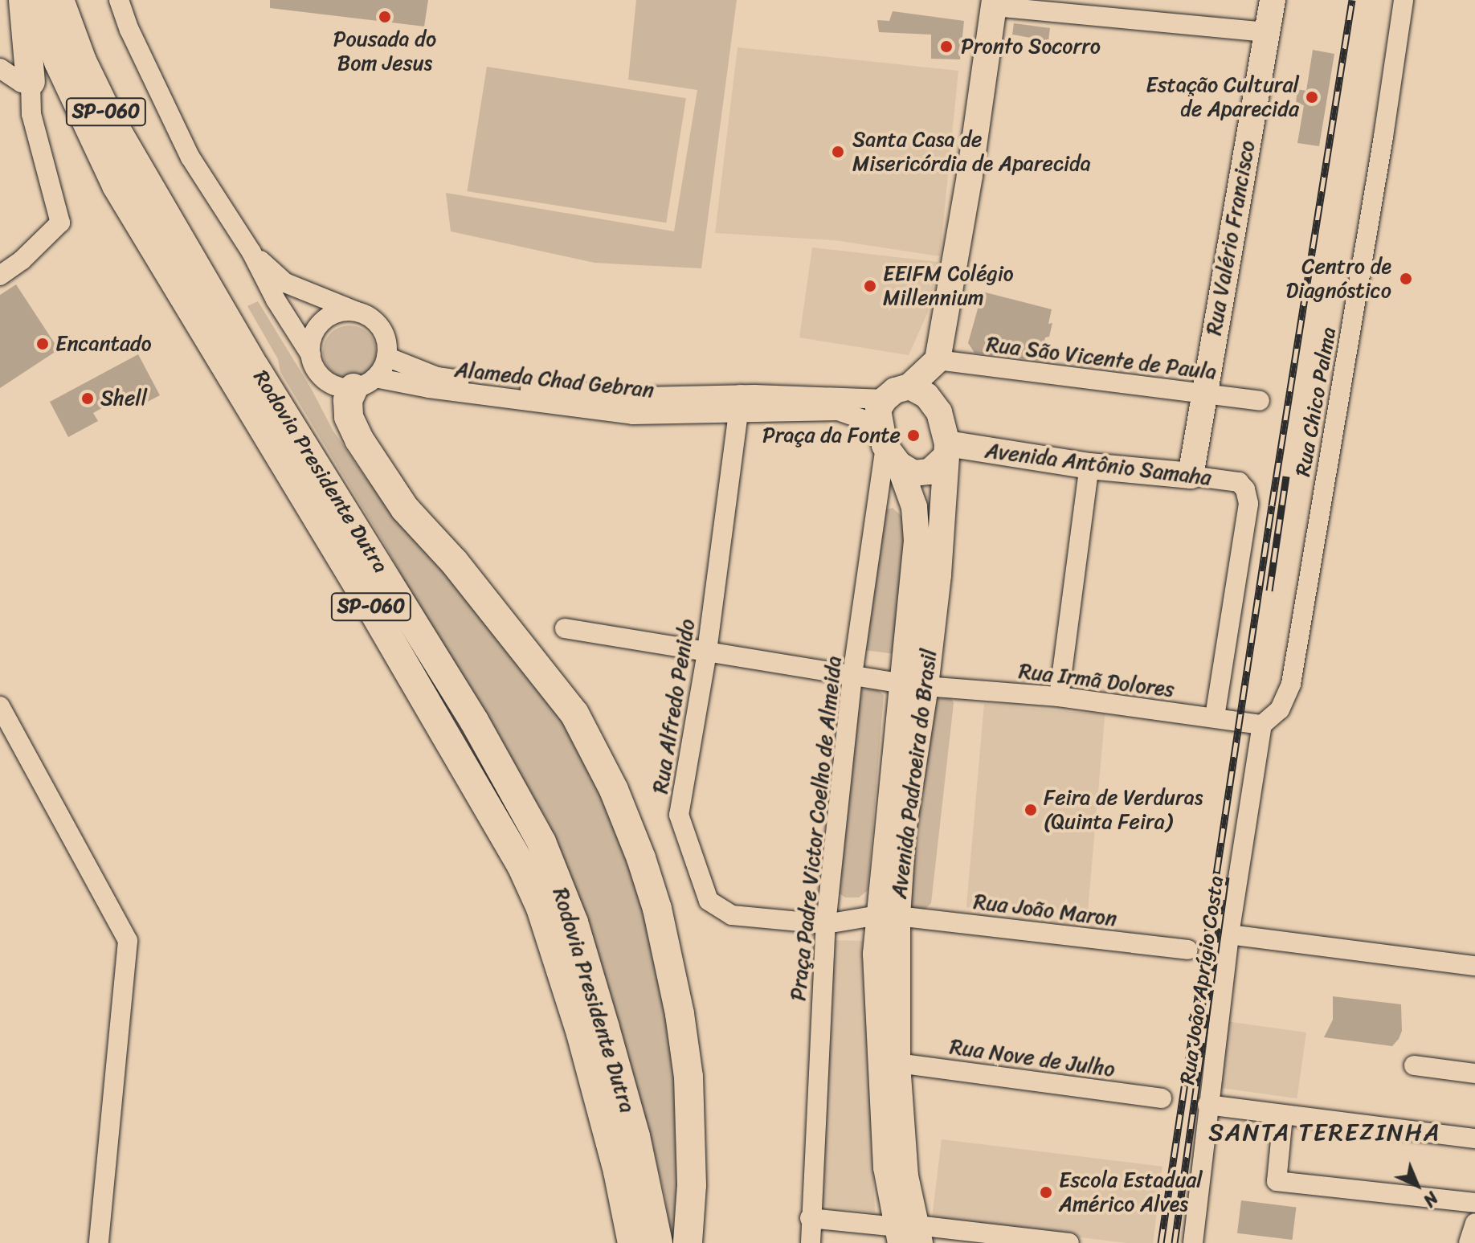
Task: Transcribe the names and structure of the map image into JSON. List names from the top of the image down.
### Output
{
  "streets": {
    "highway": ["SP-060", "Rodovia Presidente Dutra"],
    "main road": ["Rua Valério Francisco", "Avenida Antônio Samaha", "Avenida Padroeira do Brasil"],
    "street": [
      "Rua São Vicente de Paula",
      "Alameda Chad Gebran",
      "Rua Chico Palma",
      "Rua Irmã Dolores",
      "Rua Alfredo Penido",
      "Praça Padre Victor Coelho de Almeida",
      "Rua João Maron",
      "Rua João Aprígio Costa",
      "Rua Nove de Julho"
    ]
  },
  "crossings": [
    ["Rua Valério Francisco", "Rua São Vicente de Paula"],
    ["Rua Valério Francisco", "Avenida Antônio Samaha"],
    ["Alameda Chad Gebran", "Avenida Antônio Samaha"],
    ["Alameda Chad Gebran", "Rua Alfredo Penido"],
    ["Alameda Chad Gebran", "Avenida Padroeira do Brasil"],
    ["Alameda Chad Gebran", "Praça Padre Victor Coelho de Almeida"],
    ["Rua Chico Palma", "Rua Irmã Dolores"],
    ["Rua Chico Palma", "Rua João Aprígio Costa"],
    ["Avenida Antônio Samaha", "Rua Irmã Dolores"],
    ["Avenida Antônio Samaha", "Avenida Padroeira do Brasil"],
    ["Avenida Antônio Samaha", "Praça Padre Victor Coelho de Almeida"],
    ["Rua Irmã Dolores", "Rua Alfredo Penido"],
    ["Rua Irmã Dolores", "Avenida Padroeira do Brasil"],
    ["Rua Irmã Dolores", "Praça Padre Victor Coelho de Almeida"],
    ["Rua Irmã Dolores", "Rua João Aprígio Costa"],
    ["Rua Alfredo Penido", "Praça Padre Victor Coelho de Almeida"],
    ["Rua Alfredo Penido", "Rua João Maron"],
    ["Avenida Padroeira do Brasil", "Praça Padre Victor Coelho de Almeida"],
    ["Avenida Padroeira do Brasil", "Rua João Maron"],
    ["Avenida Padroeira do Brasil", "Rua Nove de Julho"],
    ["Praça Padre Victor Coelho de Almeida", "Rua João Maron"]
  ],
  "districts": ["SANTA TEREZINHA"],
  "places": [
    "Pousada do Bom Jesus",
    "Pronto Socorro",
    "Estação Cultural de Aparecida",
    "Santa Casa de Misericórdia de Aparecida",
    "Centro de Diagnóstico",
    "EEIFM Colégio Millennium",
    "Encantado",
    "Shell",
    "Praça da Fonte",
    "Feira de Verduras (Quinta Feira)",
    "Escola Estadual Américo Alves"
  ],
  "north": "bottom right"
}
